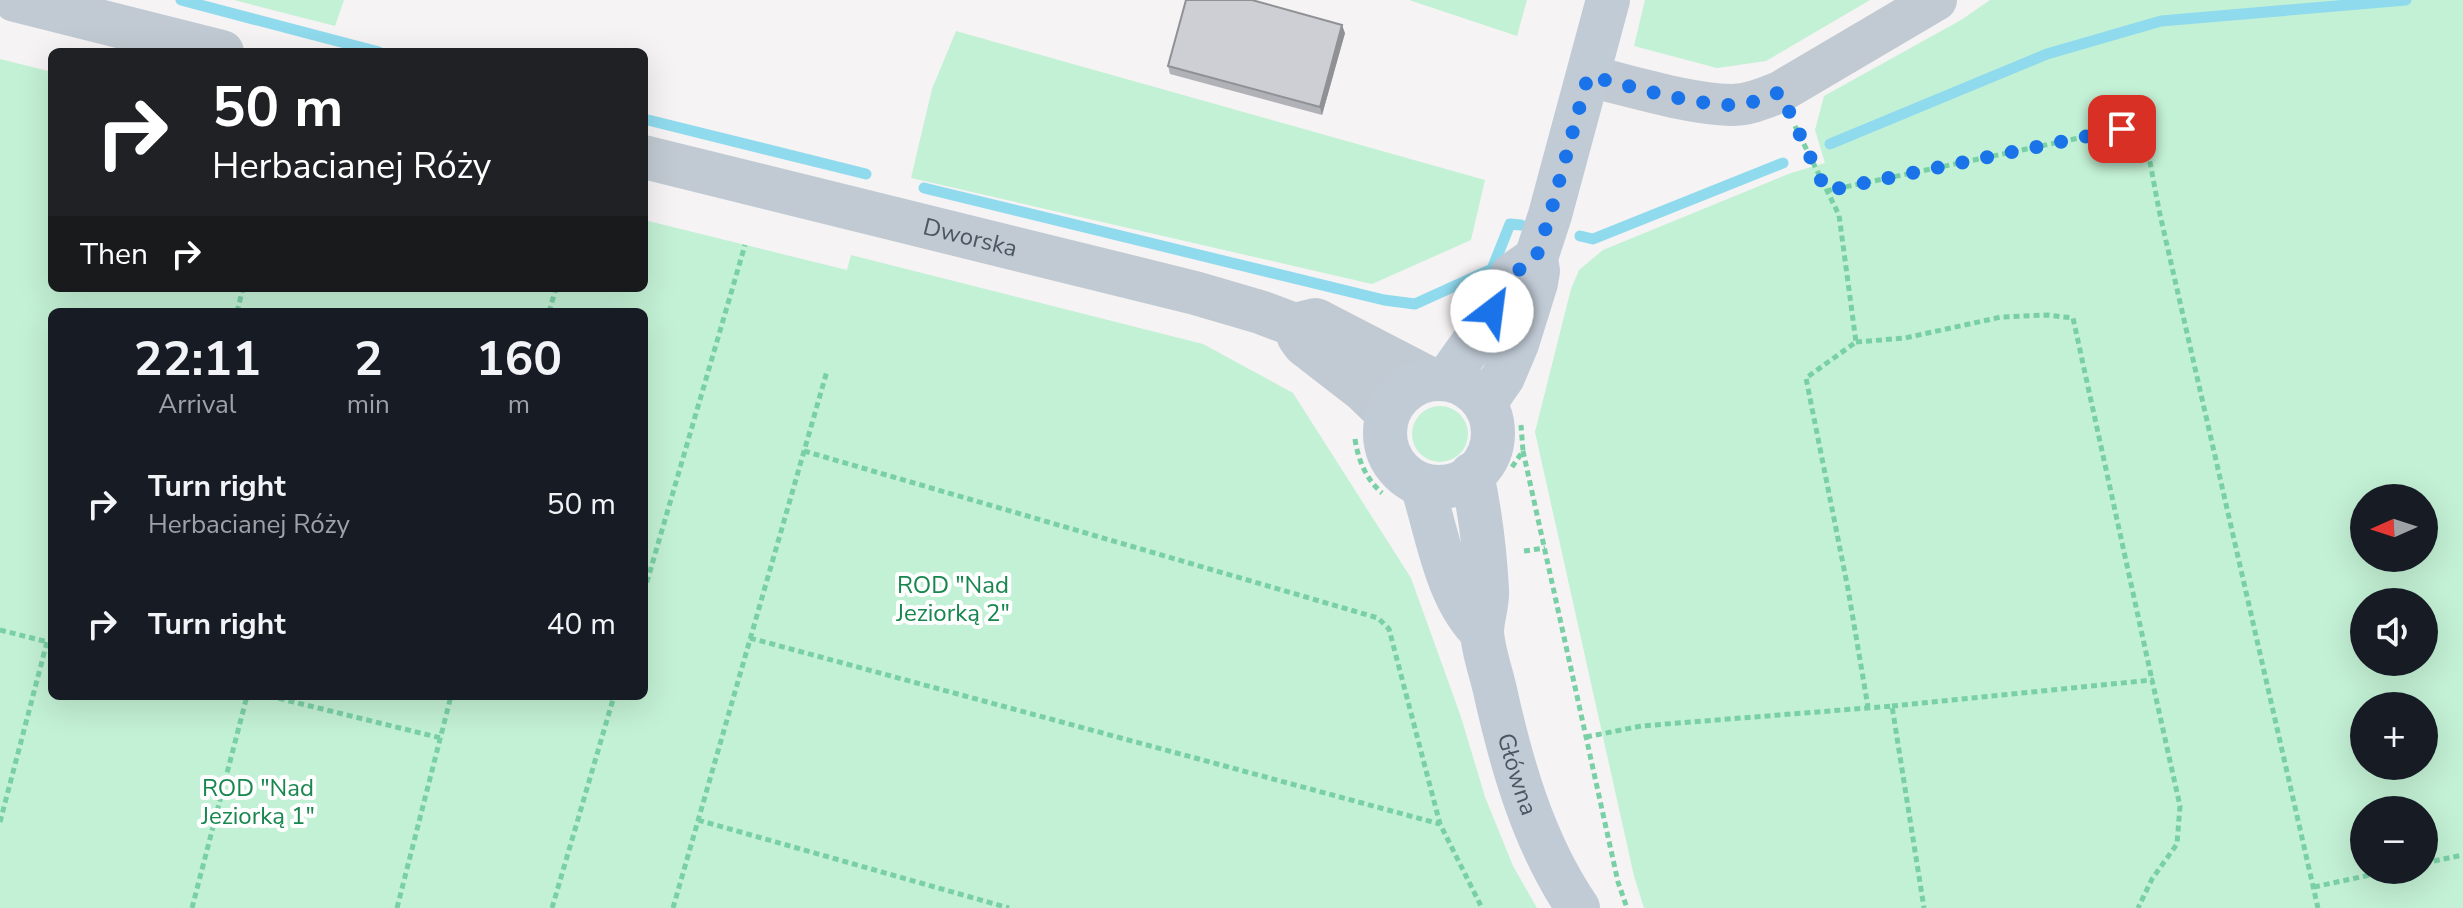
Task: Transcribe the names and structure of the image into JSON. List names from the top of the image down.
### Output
{
  "streets": {
    "main road": ["Główna"],
    "street": ["Dworska"]
  },
  "crossings": [
    ["Dworska", "Główna"]
  ],
  "parks": ["ROD \"Nad Jeziorką 2\"", "ROD \"Nad Jeziorką 1\""],
  "north": "left",
  "page": {
    "turn": ["50 m", "Herbacianej Róży"],
    "then": "Then",
    "eta": [
      "22:11",
      "Arrival",
      "2",
      "min",
      "160",
      "m"
    ],
    "list": [
      {
        "name": "Turn right",
        "note": "Herbacianej Róży",
        "value": "50 m"
      },
      {
        "name": "Turn right",
        "value": "40 m"
      }
    ],
    "map_buttons": ["+", "−"]
  }
}
